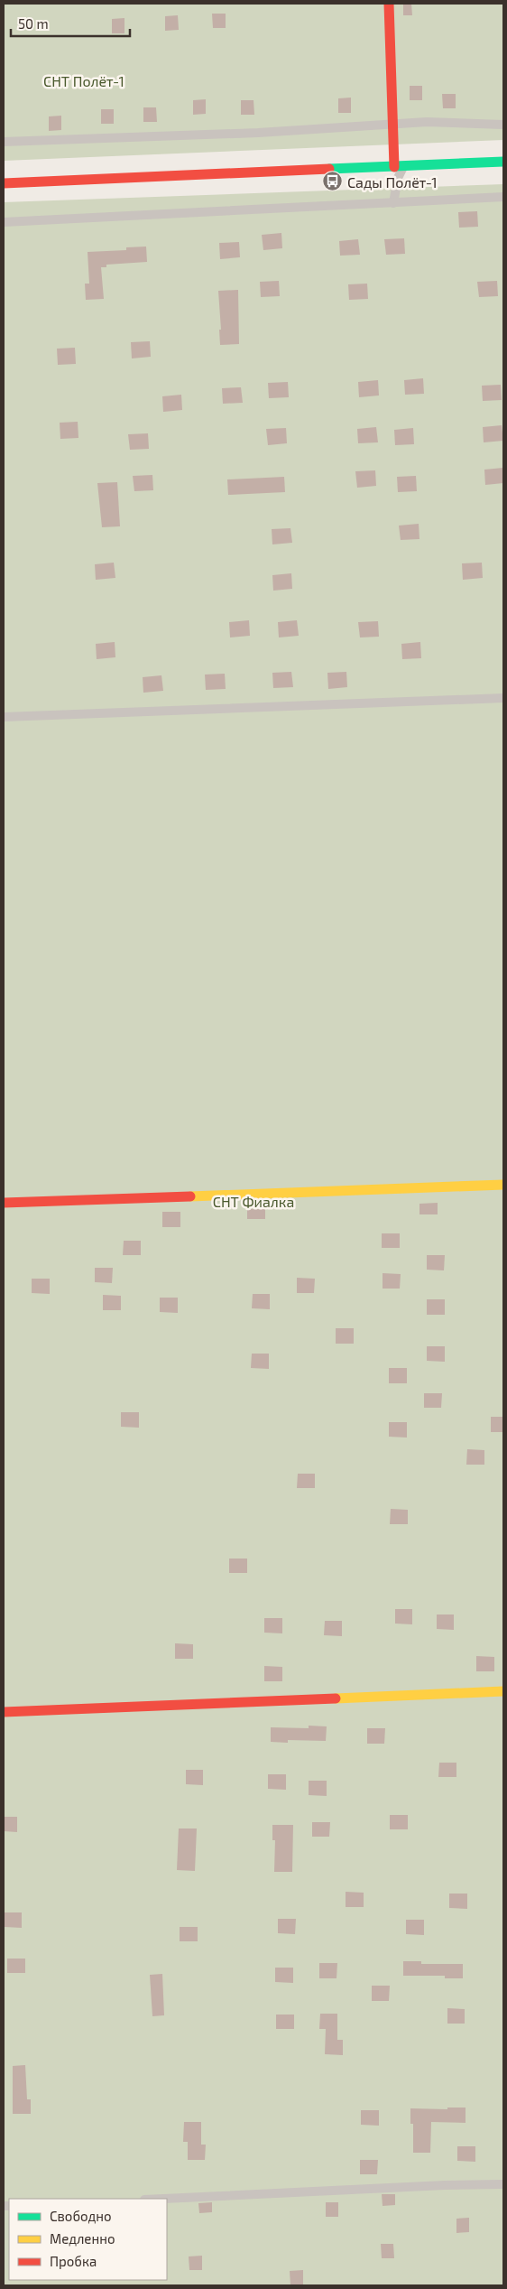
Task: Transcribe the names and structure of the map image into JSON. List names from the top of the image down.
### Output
{
  "parks": ["СНТ Полёт-1", "СНТ Фиалка"],
  "places": {
    "bus stop": ["Сады Полёт-1"]
  },
  "legend": ["Свободно", "Медленно", "Пробка"],
  "scale_bar": "50 m"
}
